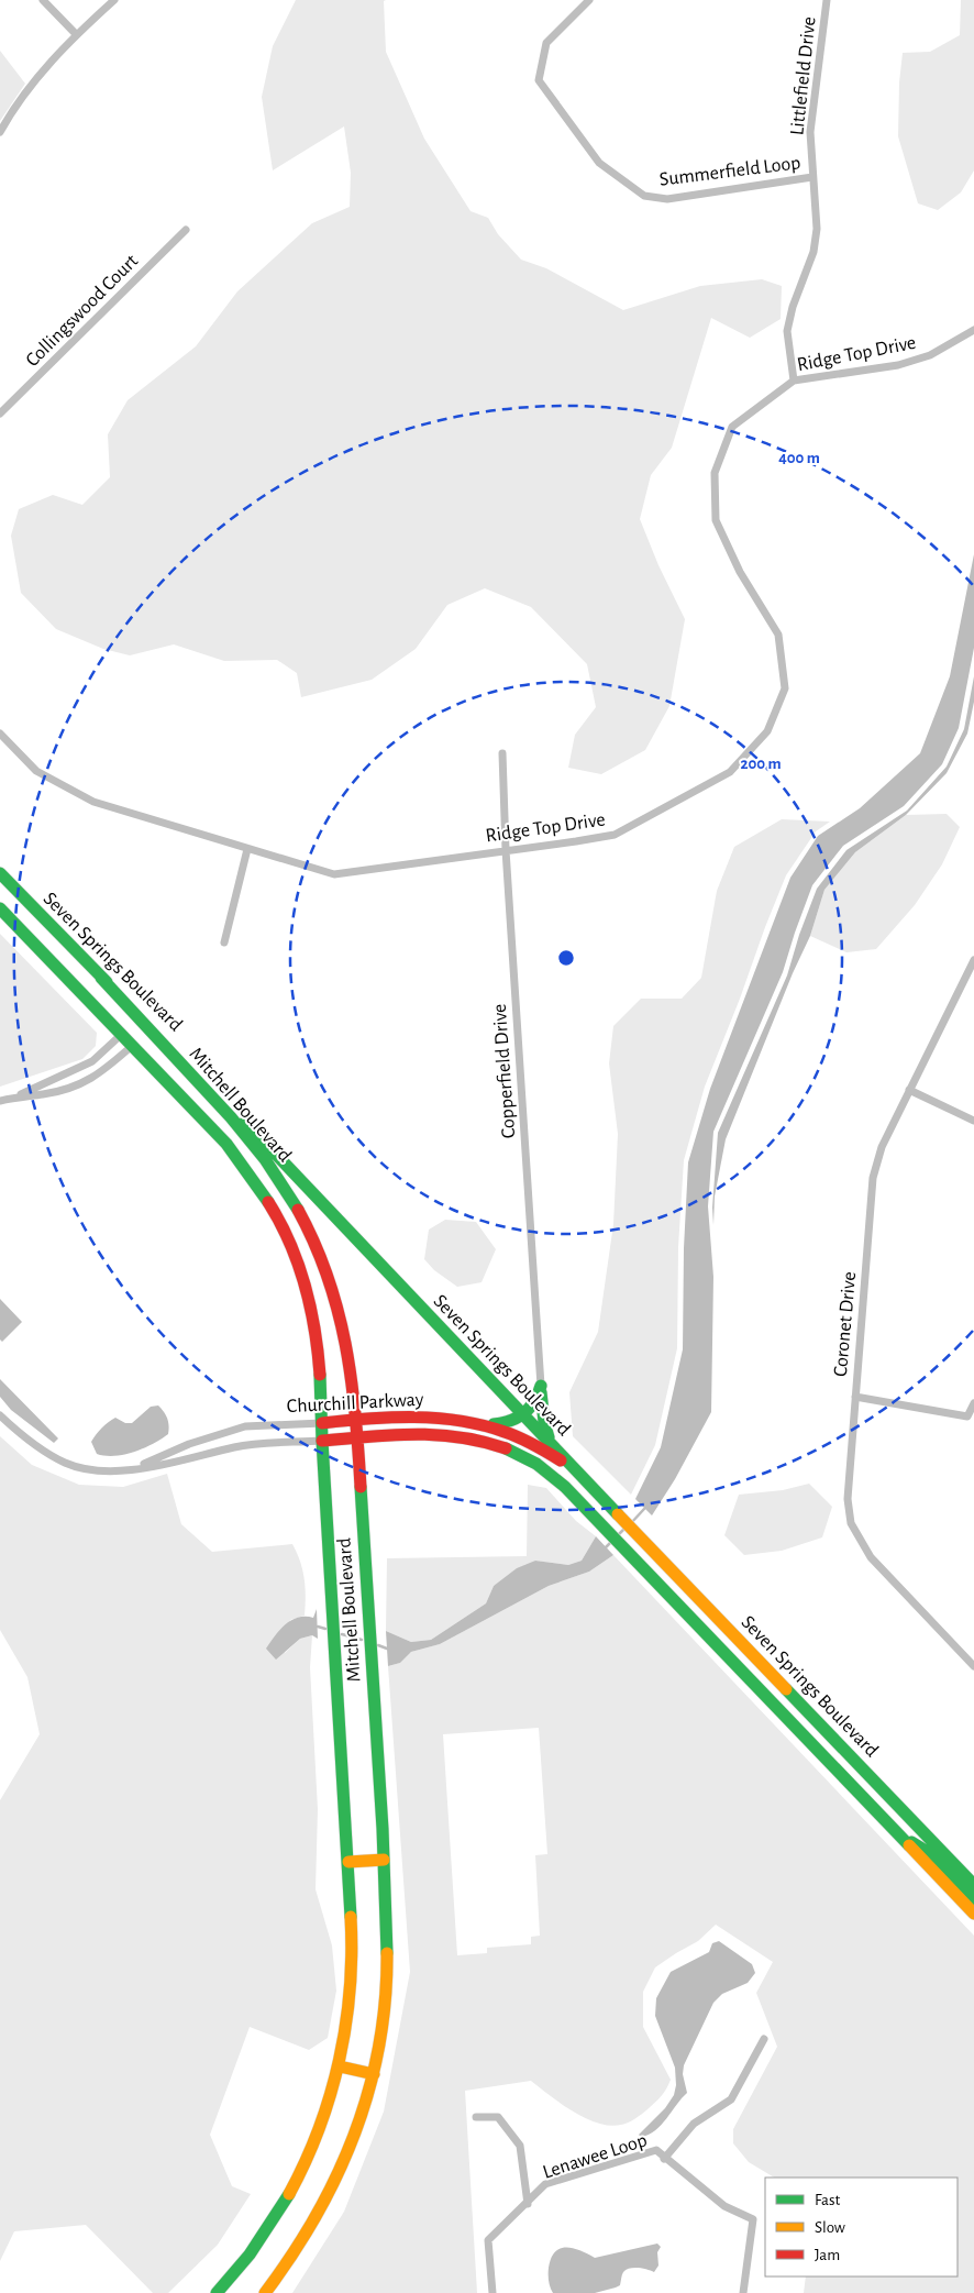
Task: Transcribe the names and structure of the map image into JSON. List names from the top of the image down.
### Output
{
  "streets": {
    "main road": ["Seven Springs Boulevard", "Mitchell Boulevard", "Churchill Parkway"],
    "street": [
      "Littlefield Drive",
      "Summerfield Loop",
      "Collingswood Court",
      "Ridge Top Drive",
      "Copperfield Drive",
      "Coronet Drive",
      "Lenawee Loop"
    ]
  },
  "crossings": [
    ["Littlefield Drive", "Summerfield Loop"],
    ["Littlefield Drive", "Ridge Top Drive"],
    ["Ridge Top Drive", "Copperfield Drive"],
    ["Seven Springs Boulevard", "Mitchell Boulevard"],
    ["Seven Springs Boulevard", "Churchill Parkway"],
    ["Mitchell Boulevard", "Churchill Parkway"]
  ],
  "legend": ["Fast", "Slow", "Jam"],
  "rings": ["400 m", "200 m"]
}
